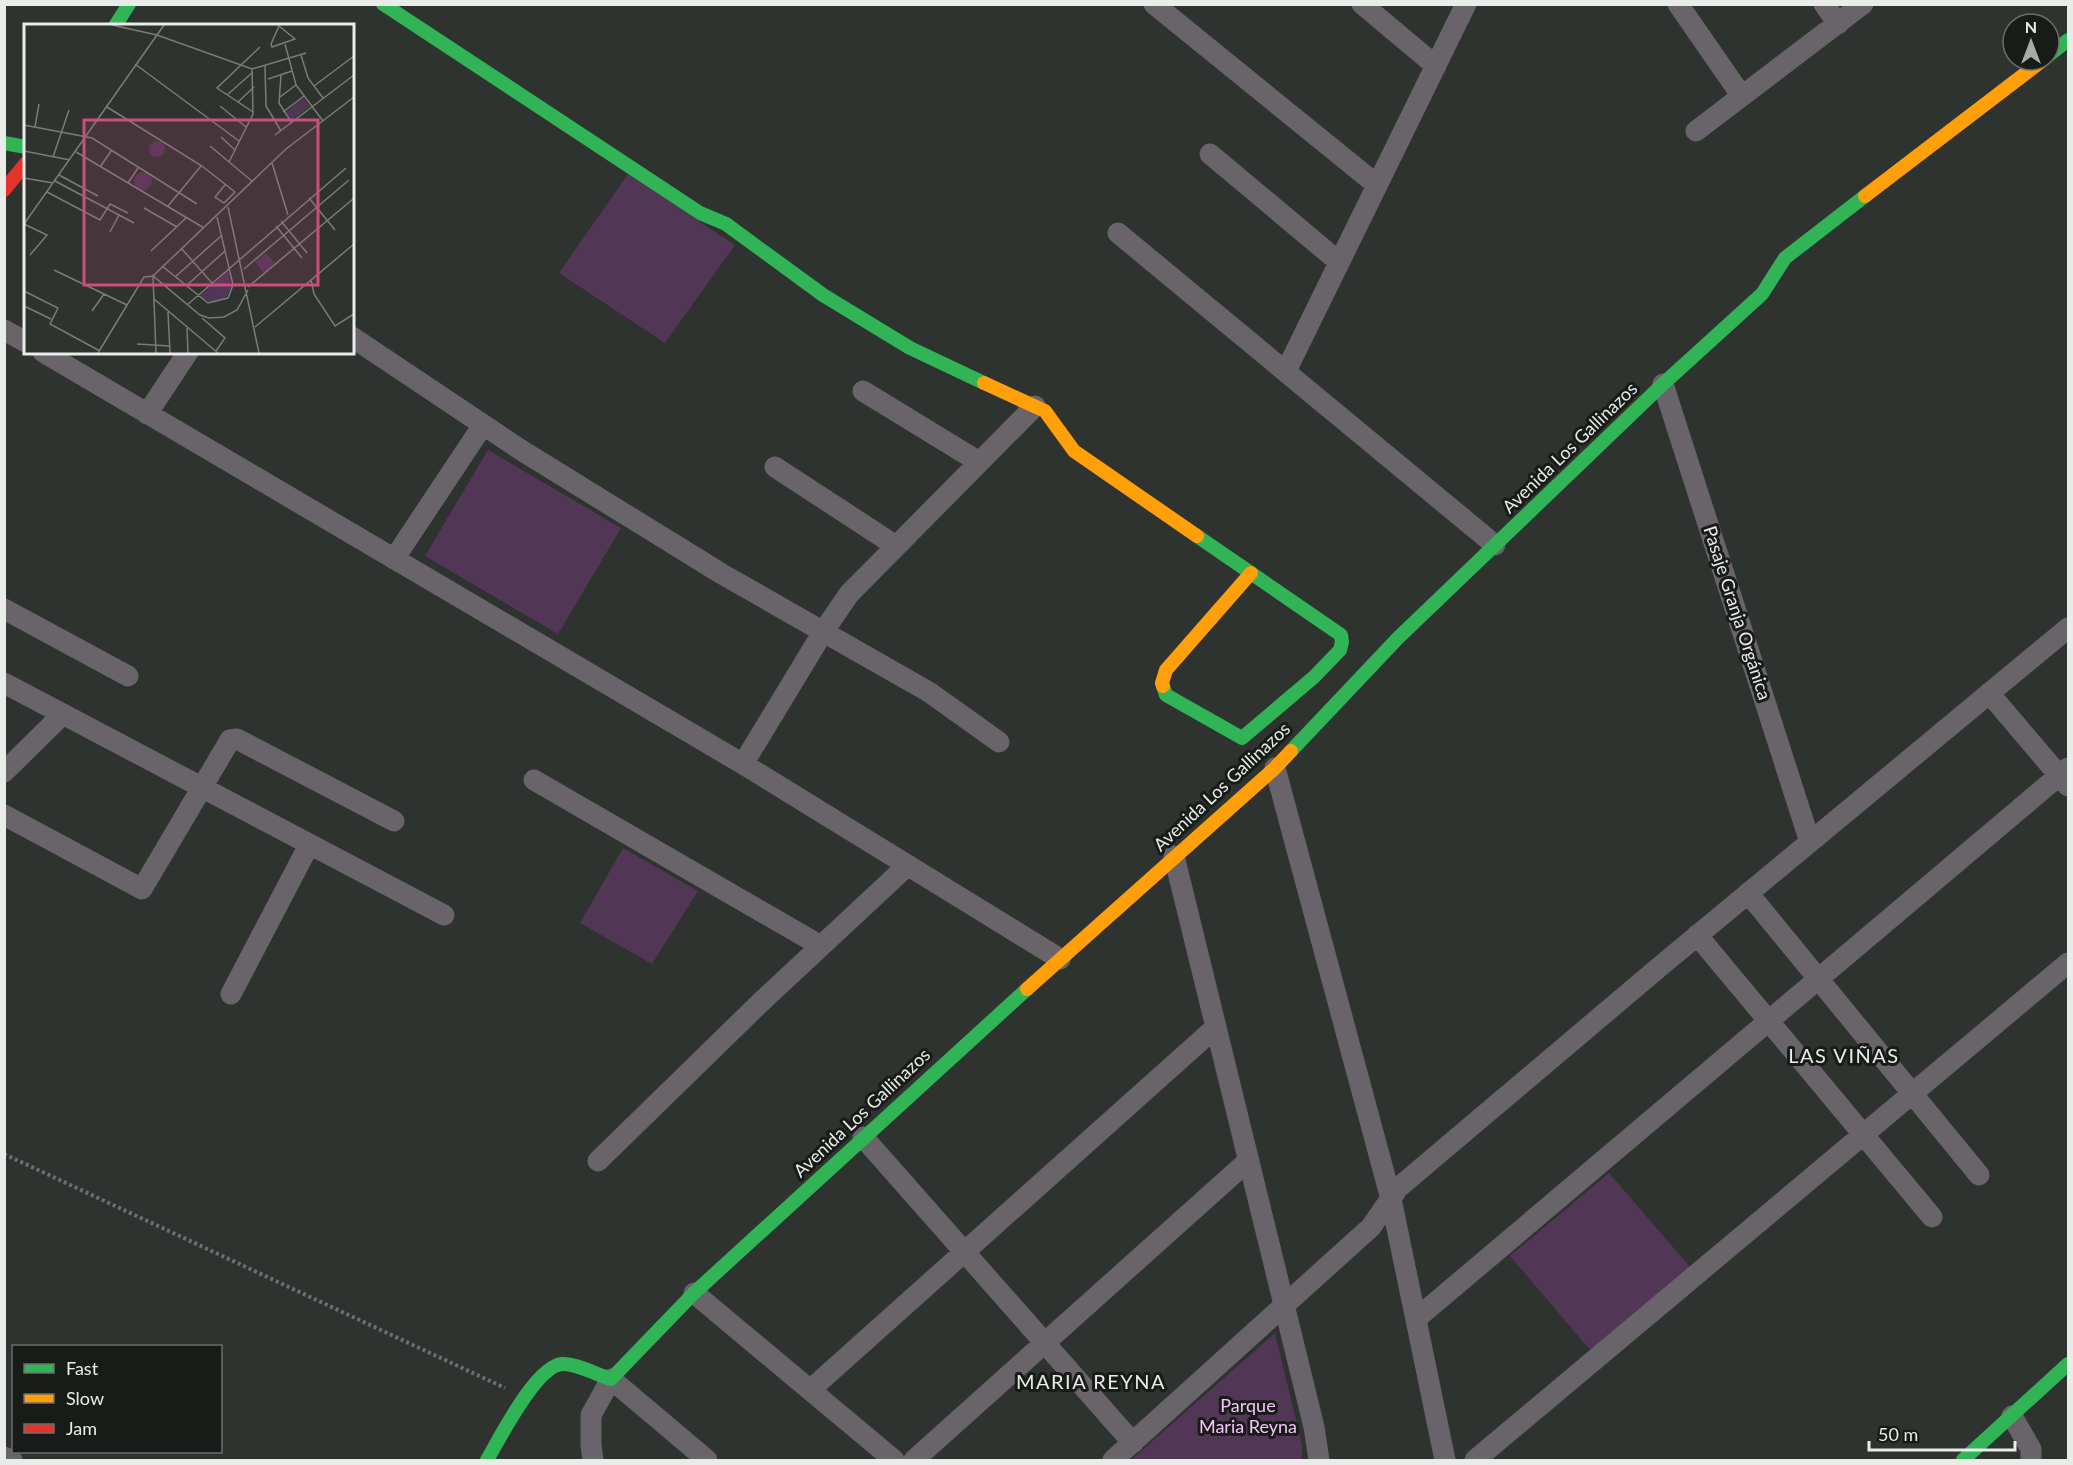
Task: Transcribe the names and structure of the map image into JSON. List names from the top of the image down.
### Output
{
  "streets": {
    "street": ["Avenida Los Gallinazos", "Pasaje Granja Orgánica"]
  },
  "crossings": [
    ["Avenida Los Gallinazos", "Pasaje Granja Orgánica"]
  ],
  "districts": ["LAS VIÑAS", "MARIA REYNA"],
  "parks": ["Parque Maria Reyna"],
  "legend": ["Fast", "Slow", "Jam"],
  "scale_bar": "50 m",
  "north": "top"
}
